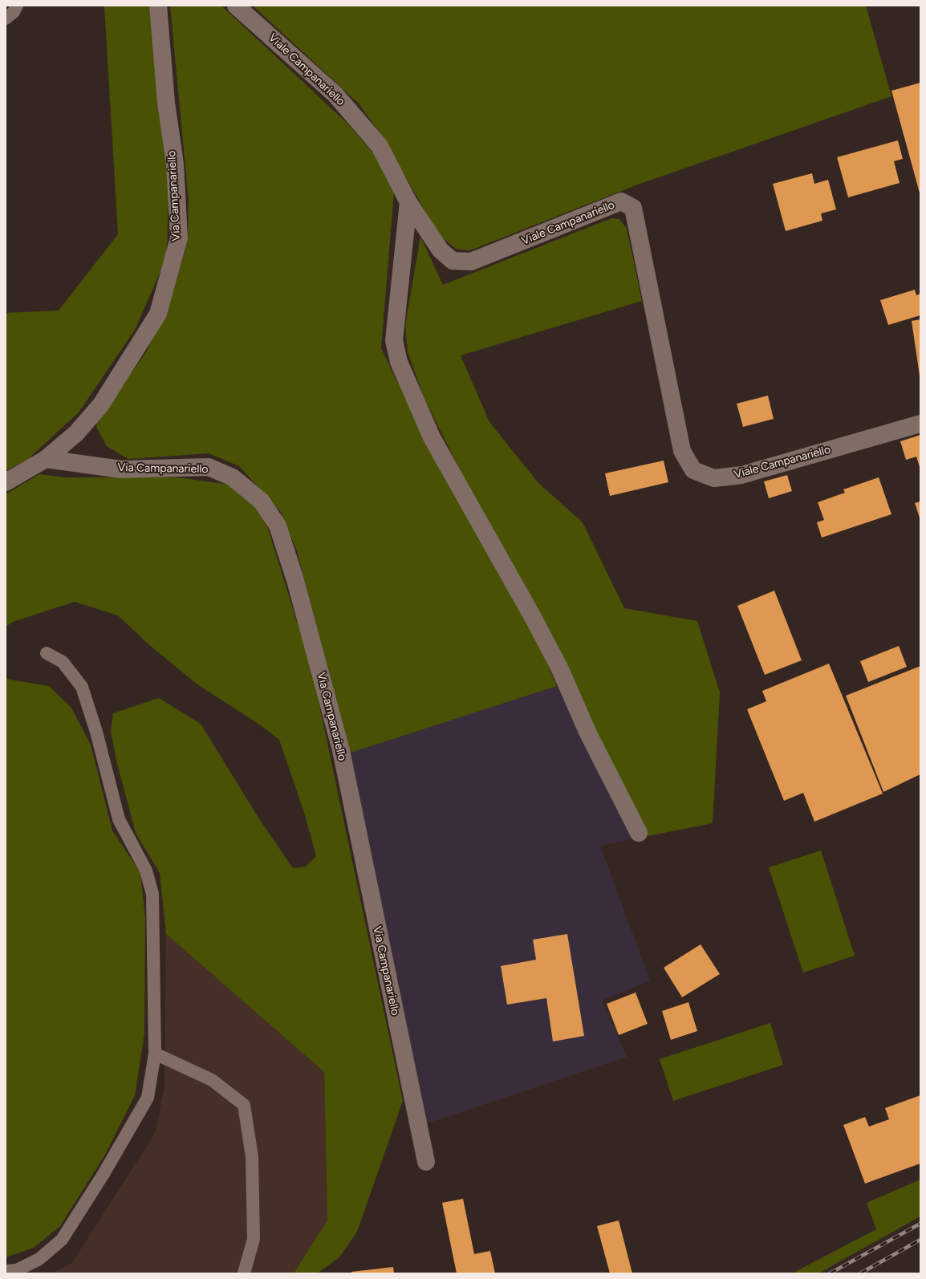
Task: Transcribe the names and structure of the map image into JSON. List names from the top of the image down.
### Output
{
  "streets": {
    "street": ["Viale Campanariello", "Via Campanariello"]
  }
}
